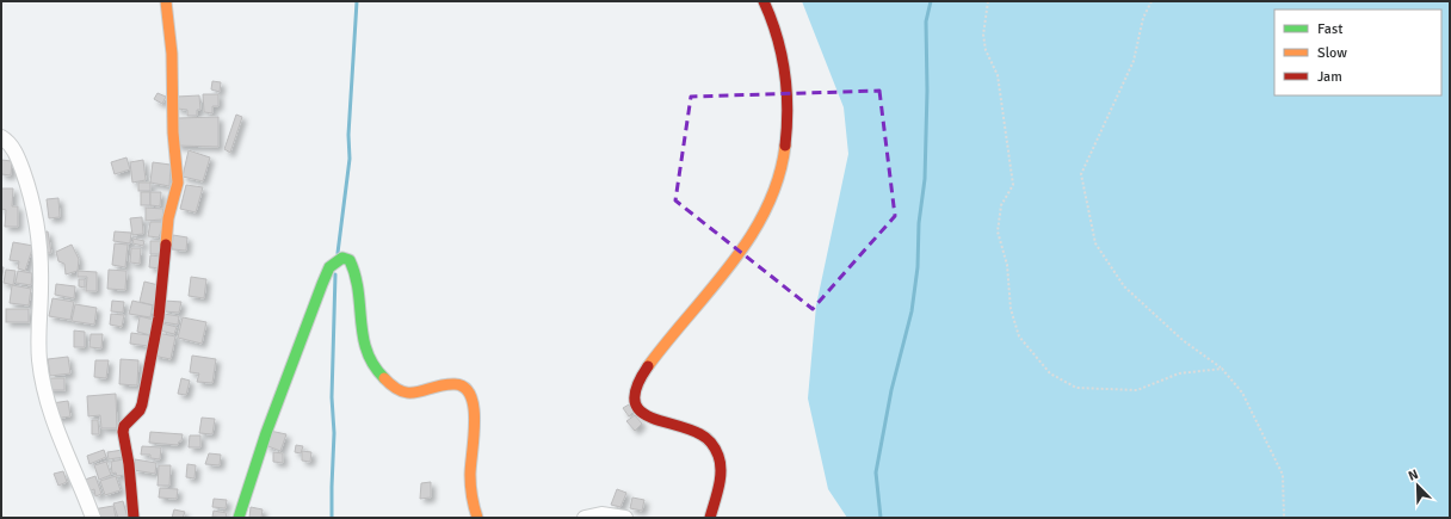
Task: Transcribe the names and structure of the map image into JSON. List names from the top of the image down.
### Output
{
  "legend": ["Fast", "Slow", "Jam"],
  "north": "top left"
}
